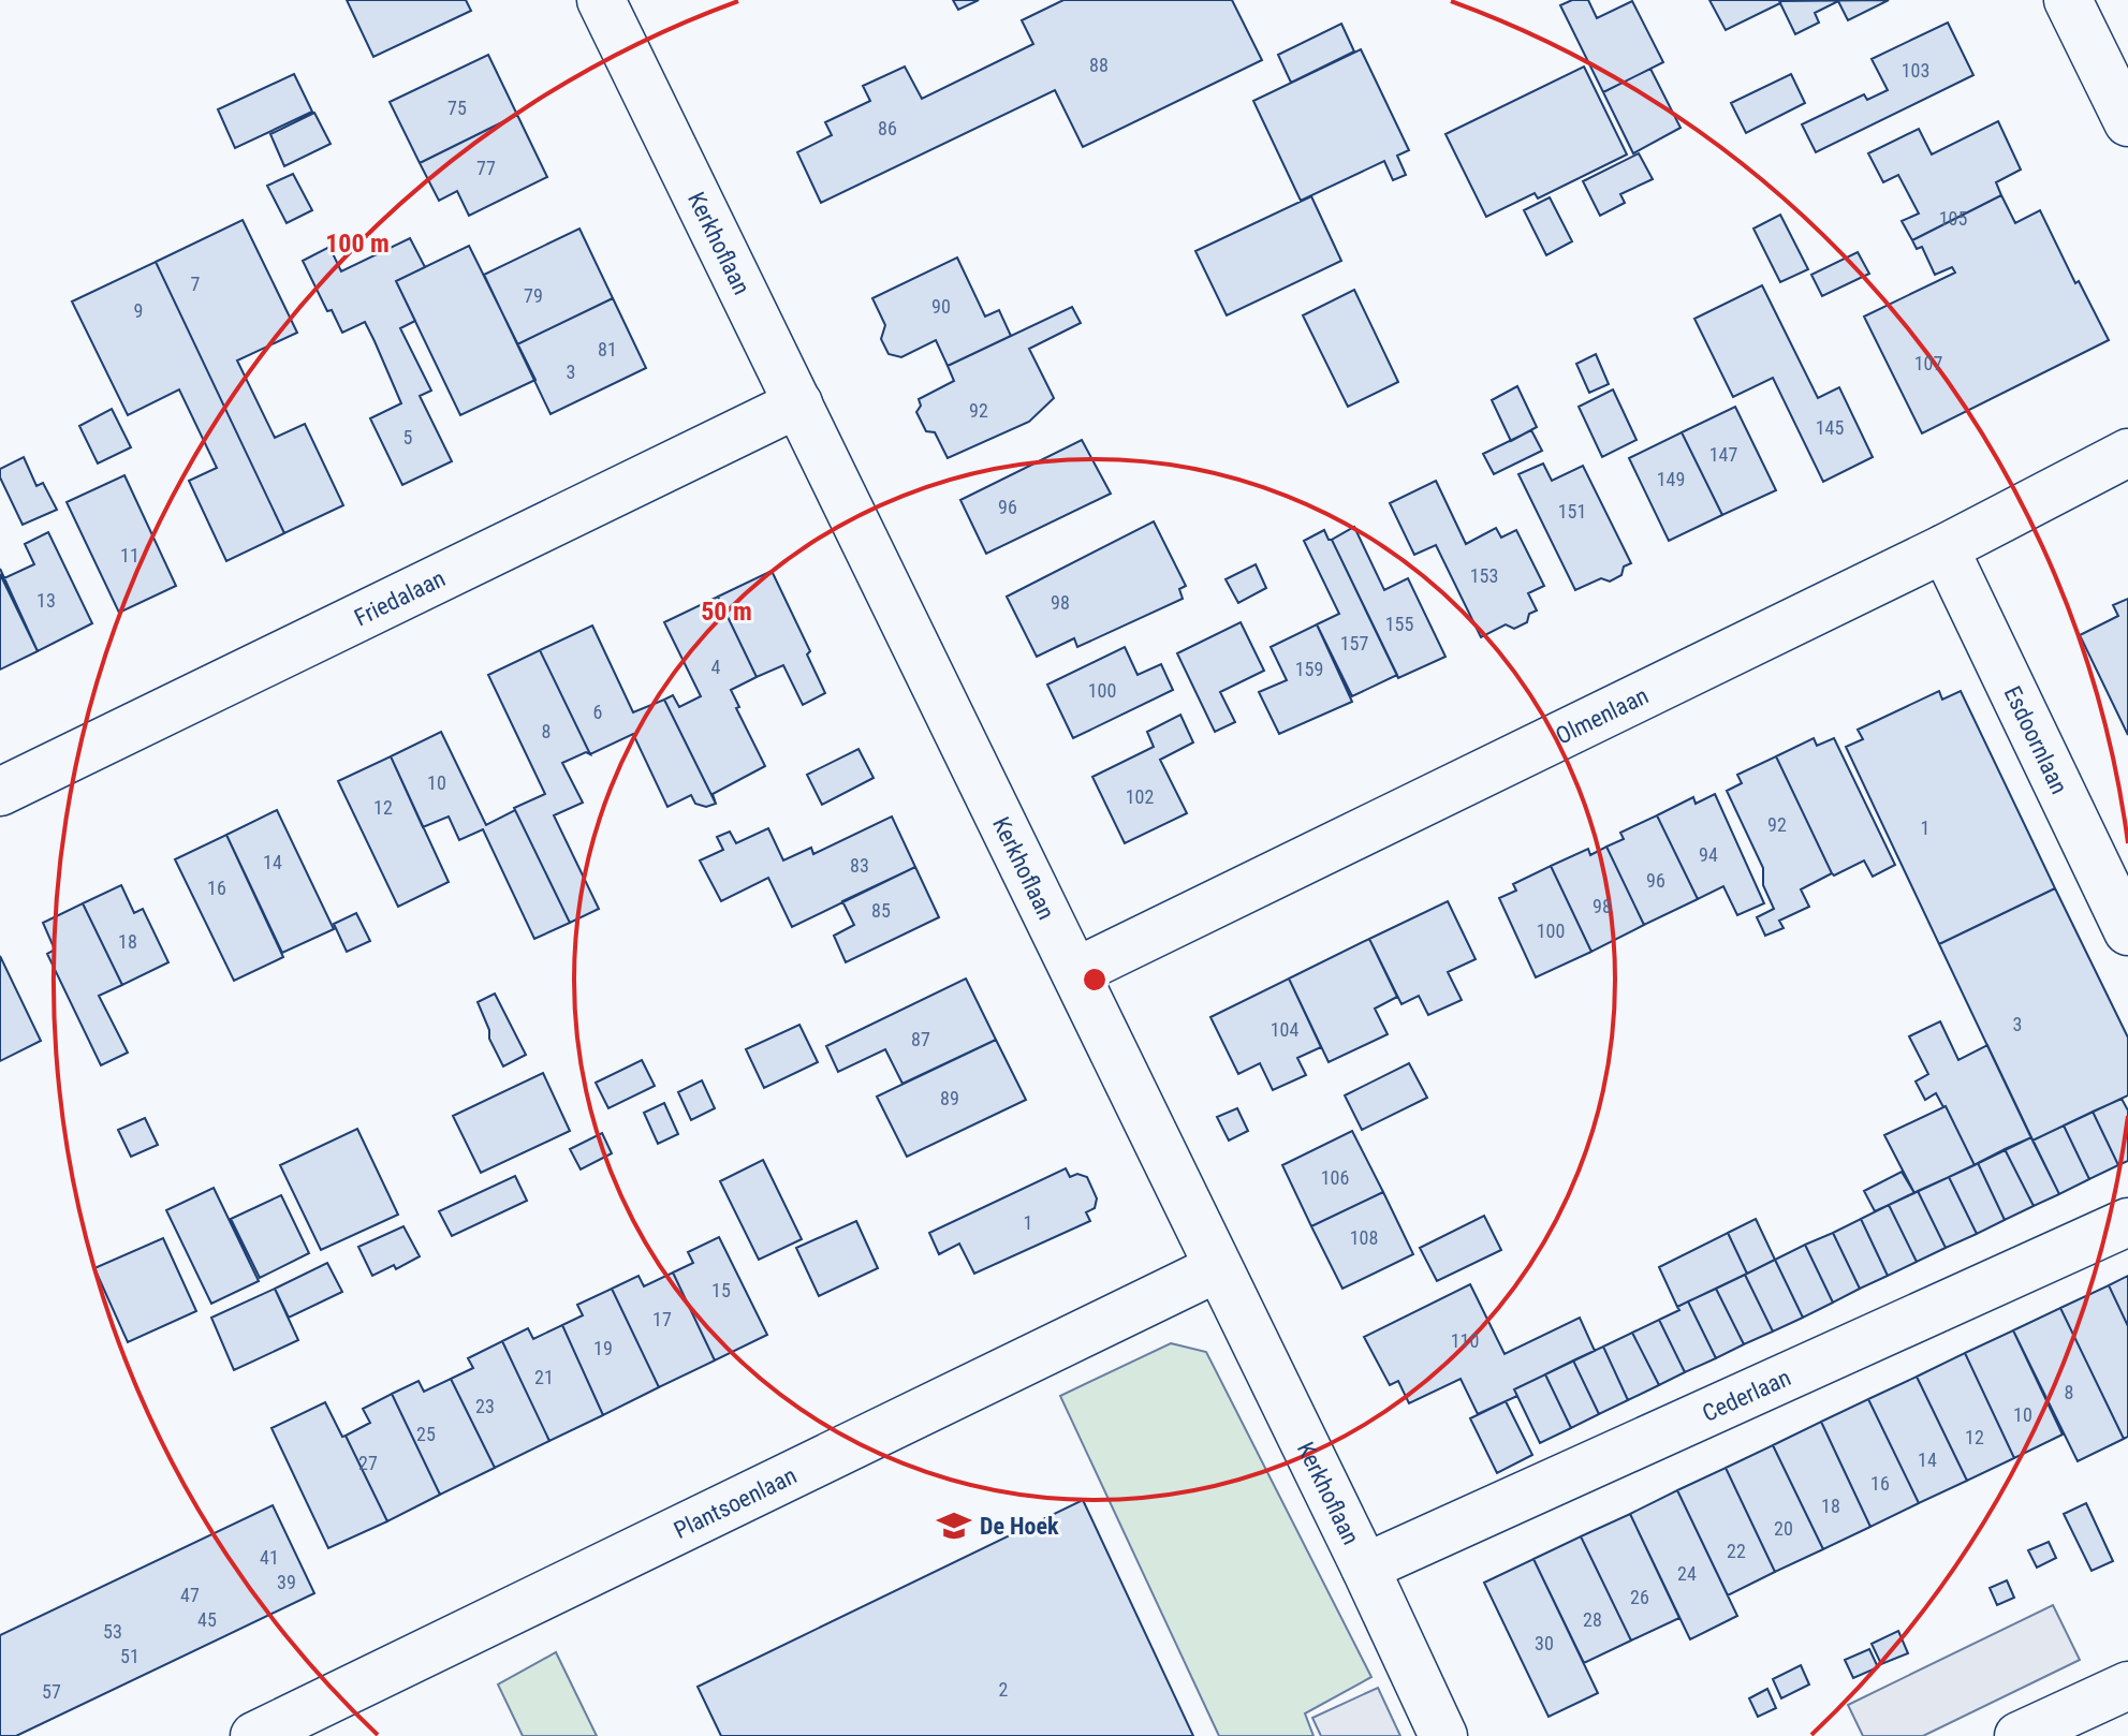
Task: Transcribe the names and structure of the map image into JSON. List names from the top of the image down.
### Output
{
  "streets": {
    "street": [
      "Kerkhoflaan",
      "Friedalaan",
      "Olmenlaan",
      "Esdoornlaan",
      "Cederlaan",
      "Plantsoenlaan"
    ]
  },
  "crossings": [
    ["Kerkhoflaan", "Friedalaan"],
    ["Kerkhoflaan", "Olmenlaan"],
    ["Kerkhoflaan", "Cederlaan"],
    ["Kerkhoflaan", "Plantsoenlaan"],
    ["Olmenlaan", "Esdoornlaan"]
  ],
  "places": {
    "school or university": ["De Hoek"]
  },
  "house_numbers": [
    "88",
    "103",
    "75",
    "86",
    "77",
    "105",
    "7",
    "79",
    "90",
    "9",
    "81",
    "107",
    "3",
    "92",
    "145",
    "5",
    "147",
    "149",
    "96",
    "151",
    "11",
    "153",
    "13",
    "98",
    "155",
    "157",
    "4",
    "159",
    "100",
    "6",
    "8",
    "10",
    "102",
    "12",
    "92",
    "1",
    "94",
    "14",
    "83",
    "96",
    "16",
    "98",
    "85",
    "100",
    "18",
    "3",
    "104",
    "87",
    "89",
    "106",
    "1",
    "108",
    "15",
    "17",
    "110",
    "19",
    "21",
    "8",
    "23",
    "10",
    "25",
    "12",
    "14",
    "27",
    "16",
    "18",
    "20",
    "22",
    "41",
    "24",
    "39",
    "47",
    "26",
    "45",
    "28",
    "53",
    "30",
    "51",
    "2",
    "57"
  ],
  "rings": ["100 m", "50 m"]
}
